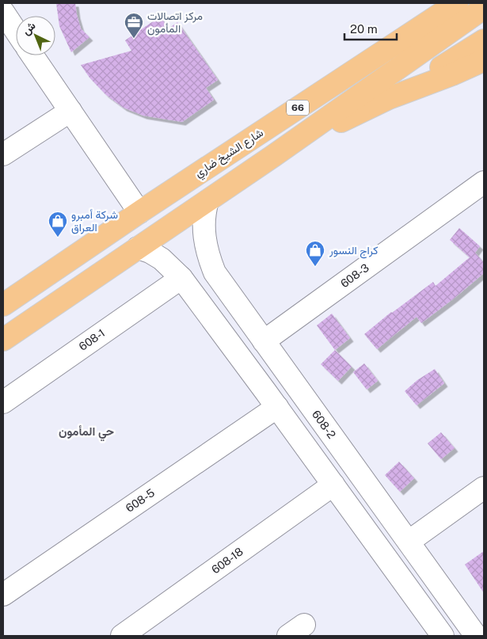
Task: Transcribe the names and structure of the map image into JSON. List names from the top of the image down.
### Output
{
  "streets": {
    "main road": ["66", "شارع الشيخ ضاري"],
    "street": [
      "608-3",
      "608-1",
      "608-2",
      "608-5",
      "608-18"
    ]
  },
  "crossings": [
    ["66", "608-2"],
    ["608-3", "608-2"],
    ["608-2", "608-5"]
  ],
  "districts": ["حي المأمون"],
  "places": {
    "office": ["مركز اتصالات المأمون"],
    "shop": ["شركة أمبرو العراق", "كراج النسور"]
  },
  "scale_bar": "20 m",
  "north": "top left"
}
